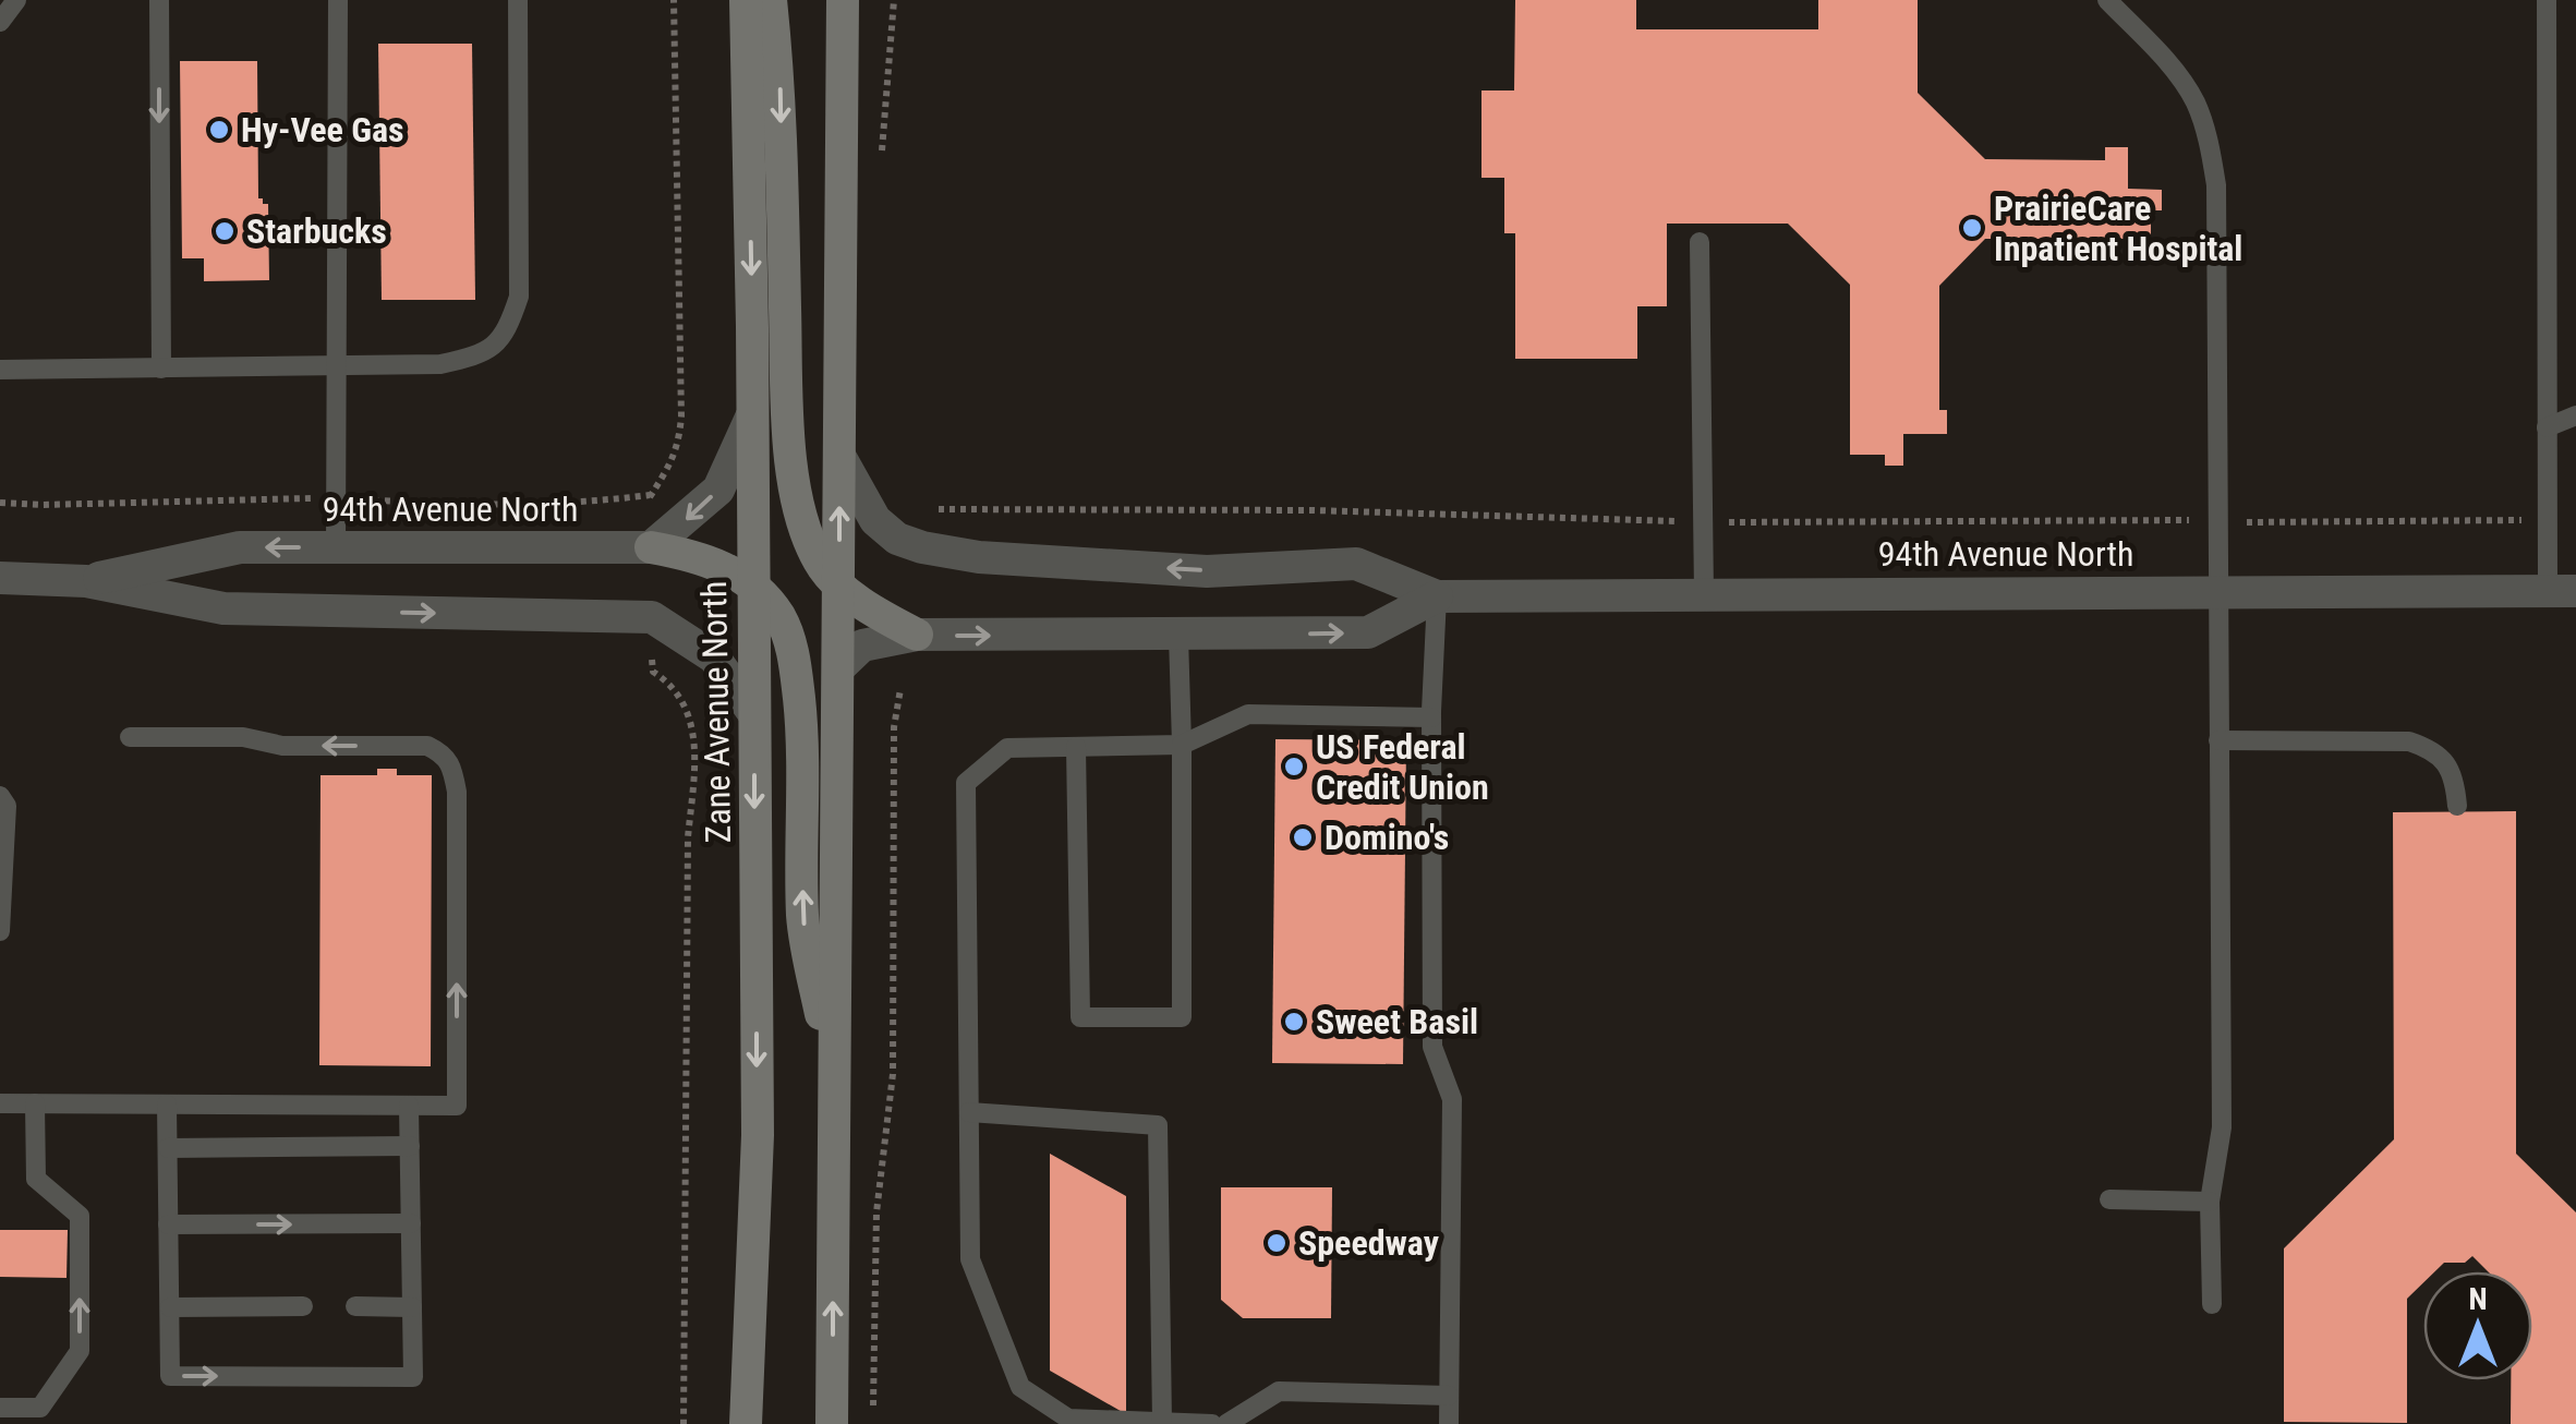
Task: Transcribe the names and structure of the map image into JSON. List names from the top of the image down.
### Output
{
  "streets": {
    "main road": ["Zane Avenue North"],
    "street": ["94th Avenue North"]
  },
  "crossings": [
    ["94th Avenue North", "Zane Avenue North"]
  ],
  "places": [
    "Hy-Vee Gas",
    "PrairieCare Inpatient Hospital",
    "Starbucks",
    "US Federal Credit Union",
    "Domino's",
    "Sweet Basil",
    "Speedway"
  ],
  "north": "top"
}
